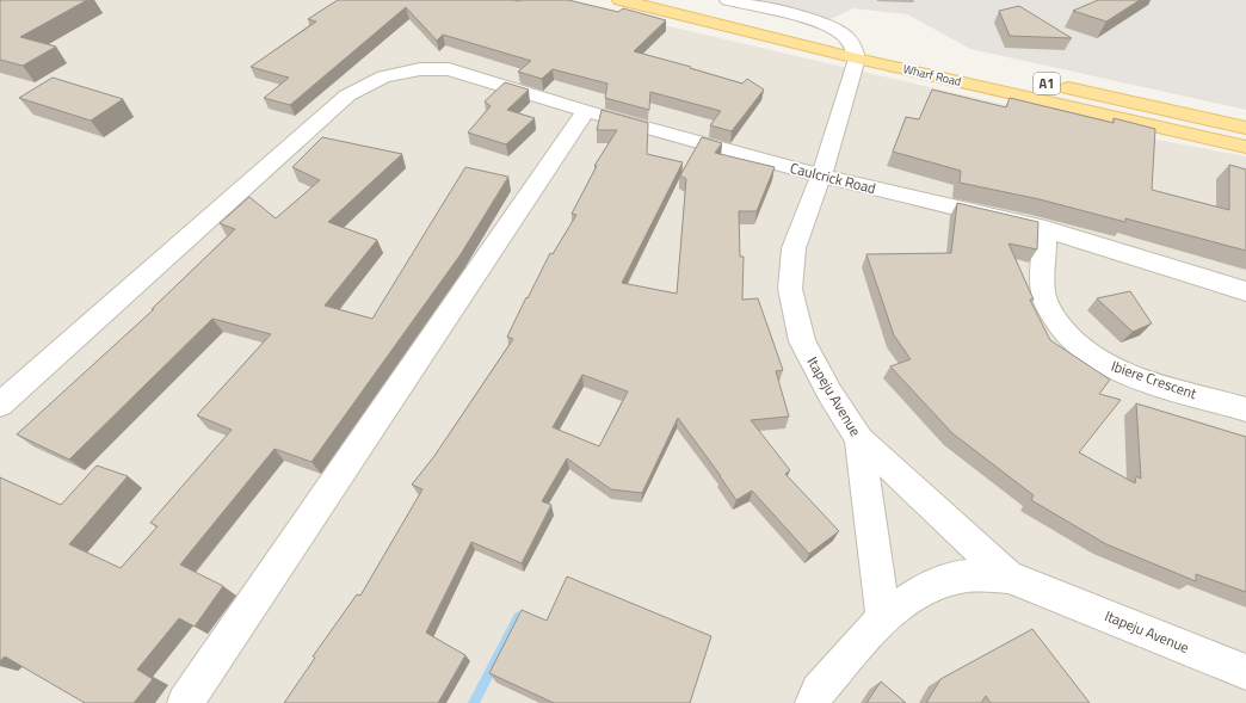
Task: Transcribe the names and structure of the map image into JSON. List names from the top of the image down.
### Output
{
  "streets": {
    "main road": ["Wharf Road", "A1"],
    "street": ["Caulcrick Road", "Ibiere Crescent", "Itapeju Avenue"]
  },
  "crossings": [
    ["Wharf Road", "Itapeju Avenue"],
    ["Caulcrick Road", "Ibiere Crescent"],
    ["Caulcrick Road", "Itapeju Avenue"]
  ]
}
